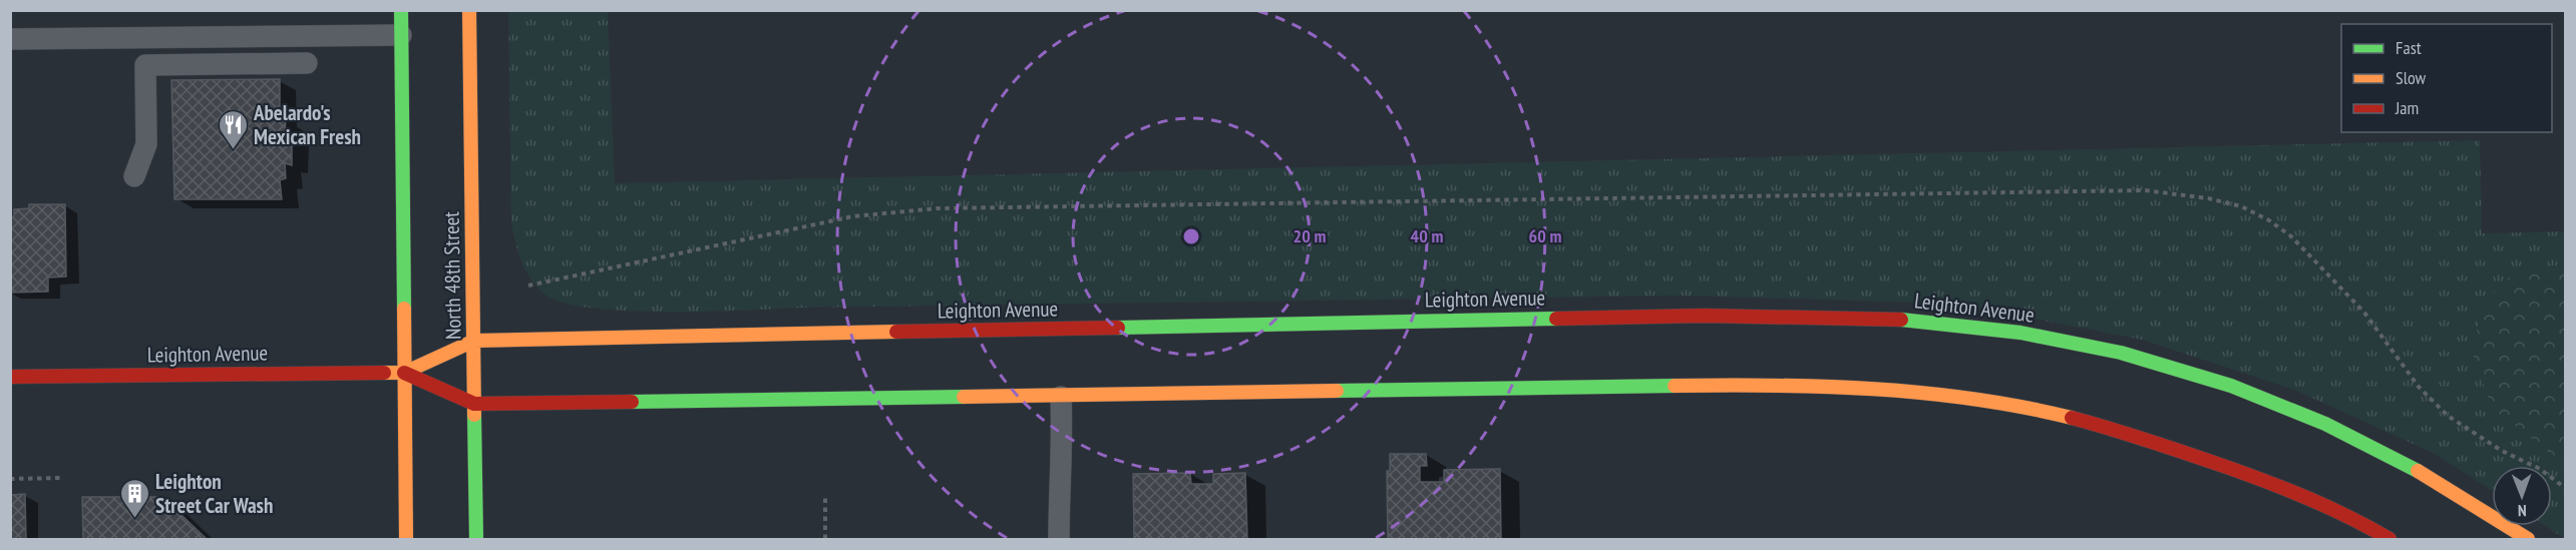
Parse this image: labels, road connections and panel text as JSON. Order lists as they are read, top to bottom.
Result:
{
  "streets": {
    "main road": ["North 48th Street", "Leighton Avenue"]
  },
  "crossings": [
    ["North 48th Street", "Leighton Avenue"]
  ],
  "places": {
    "restaurant": ["Abelardo's Mexican Fresh"],
    "building": ["Leighton Street Car Wash"]
  },
  "legend": ["Fast", "Slow", "Jam"],
  "north": "bottom",
  "rings": ["20 m", "40 m", "60 m"]
}
